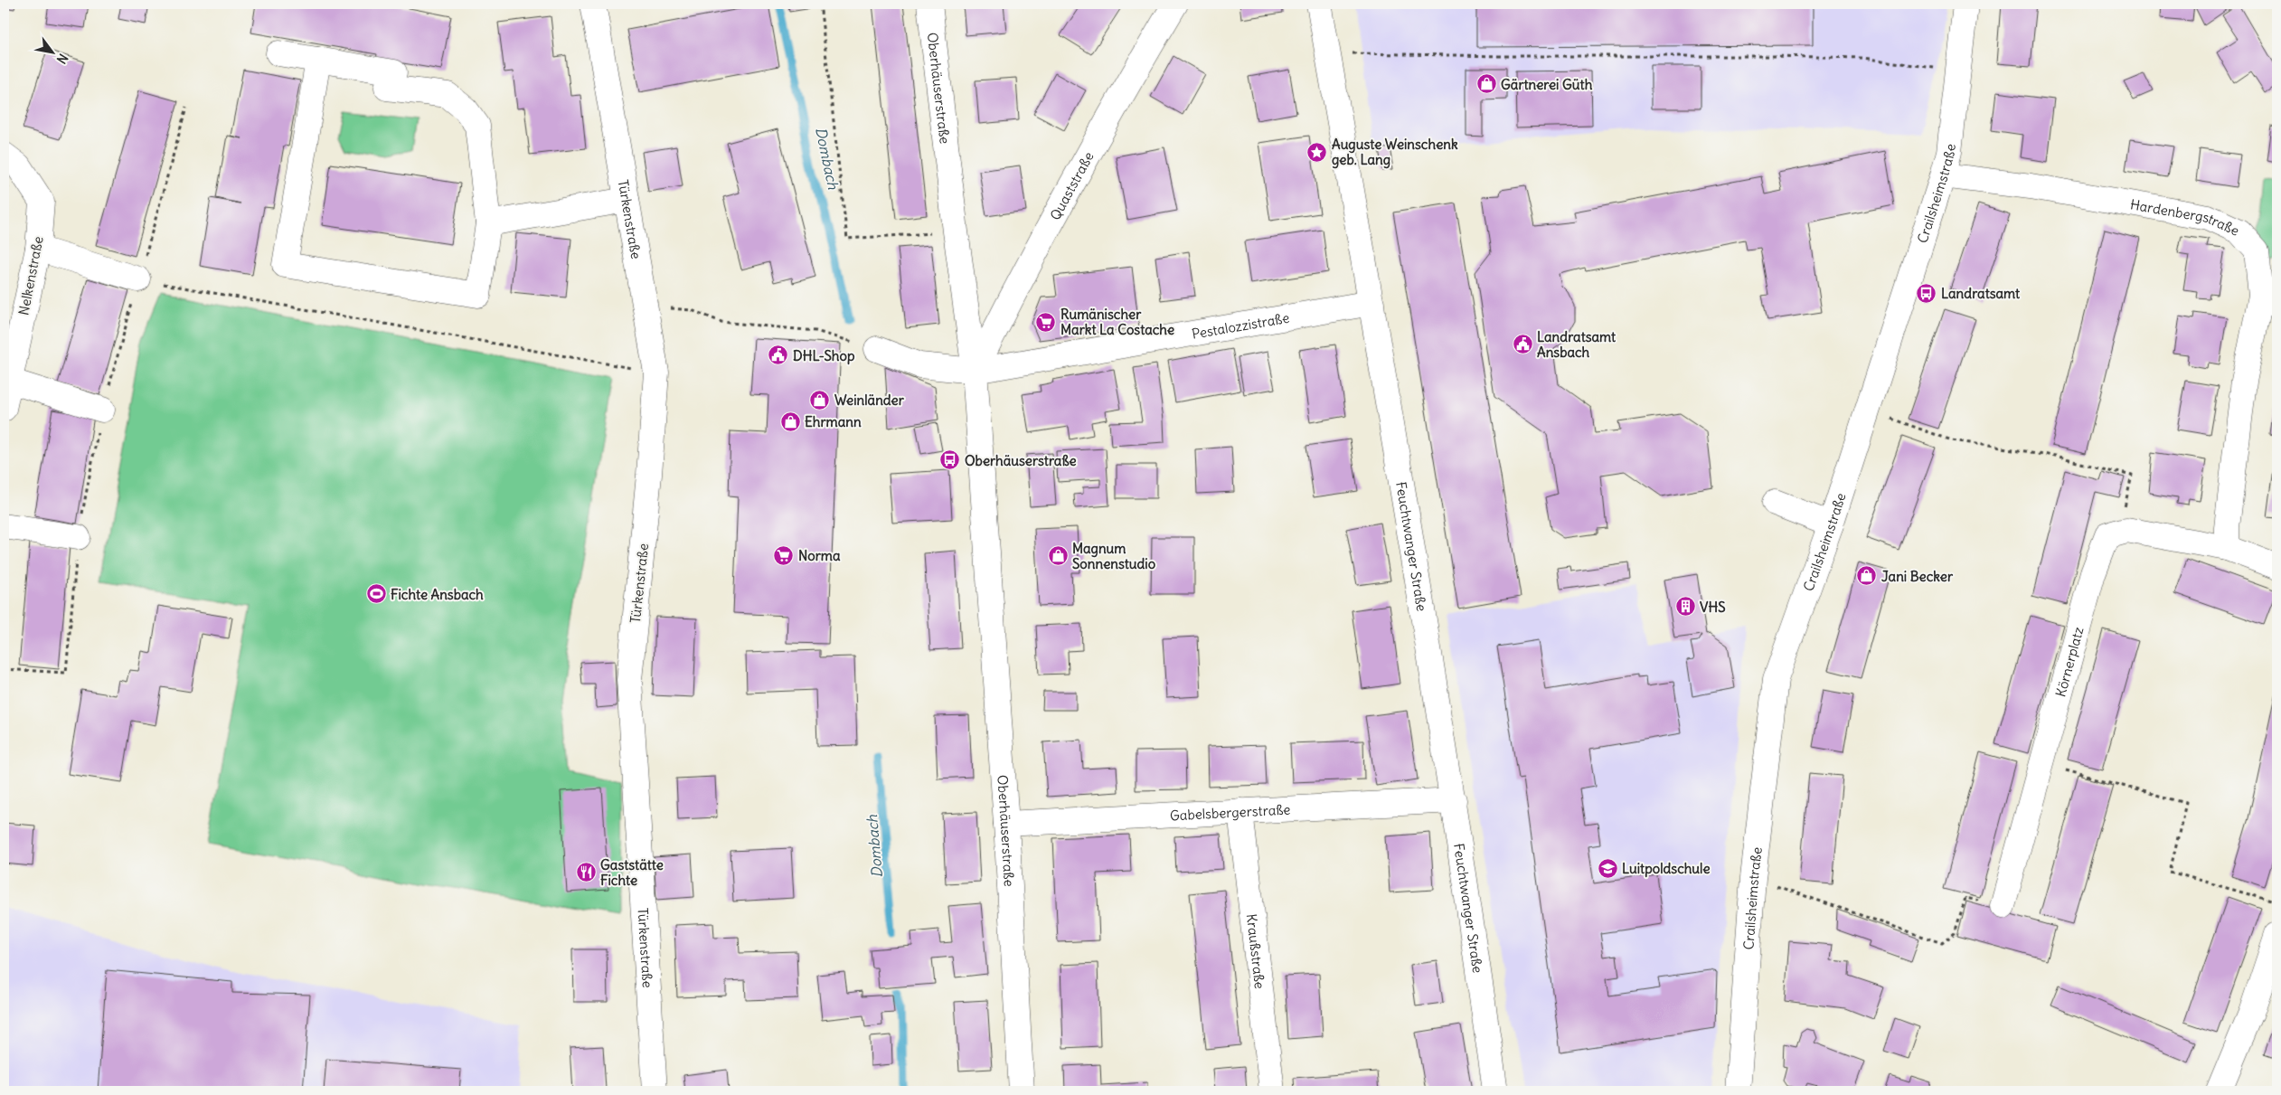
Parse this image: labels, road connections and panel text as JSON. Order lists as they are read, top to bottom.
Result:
{
  "streets": {
    "street": [
      "Oberhäuserstraße",
      "Quaststraße",
      "Crailsheimstraße",
      "Hardenbergstraße",
      "Türkenstraße",
      "Nelkenstraße",
      "Pestalozzistraße",
      "Feuchtwanger Straße",
      "Körnerplatz",
      "Gabelsbergerstraße",
      "Kraußstraße"
    ]
  },
  "crossings": [
    ["Oberhäuserstraße", "Quaststraße"],
    ["Oberhäuserstraße", "Pestalozzistraße"],
    ["Oberhäuserstraße", "Gabelsbergerstraße"],
    ["Quaststraße", "Pestalozzistraße"],
    ["Crailsheimstraße", "Hardenbergstraße"],
    ["Pestalozzistraße", "Feuchtwanger Straße"],
    ["Feuchtwanger Straße", "Gabelsbergerstraße"],
    ["Gabelsbergerstraße", "Kraußstraße"]
  ],
  "water": ["Dombach"],
  "places": {
    "shop": [
      "Gärtnerei Güth",
      "Weinländer",
      "Ehrmann",
      "Magnum Sonnenstudio",
      "Jani Becker"
    ],
    "place": ["Auguste Weinschenk geb. Lang"],
    "bus stop": ["Landratsamt", "Oberhäuserstraße"],
    "supermarket": ["Rumänischer Markt La Costache", "Norma"],
    "public building": ["Landratsamt Ansbach", "DHL-Shop"],
    "sports": ["Fichte Ansbach"],
    "building": ["VHS"],
    "school or university": ["Luitpoldschule"],
    "restaurant": ["Gaststätte Fichte"]
  },
  "north": "bottom right"
}
